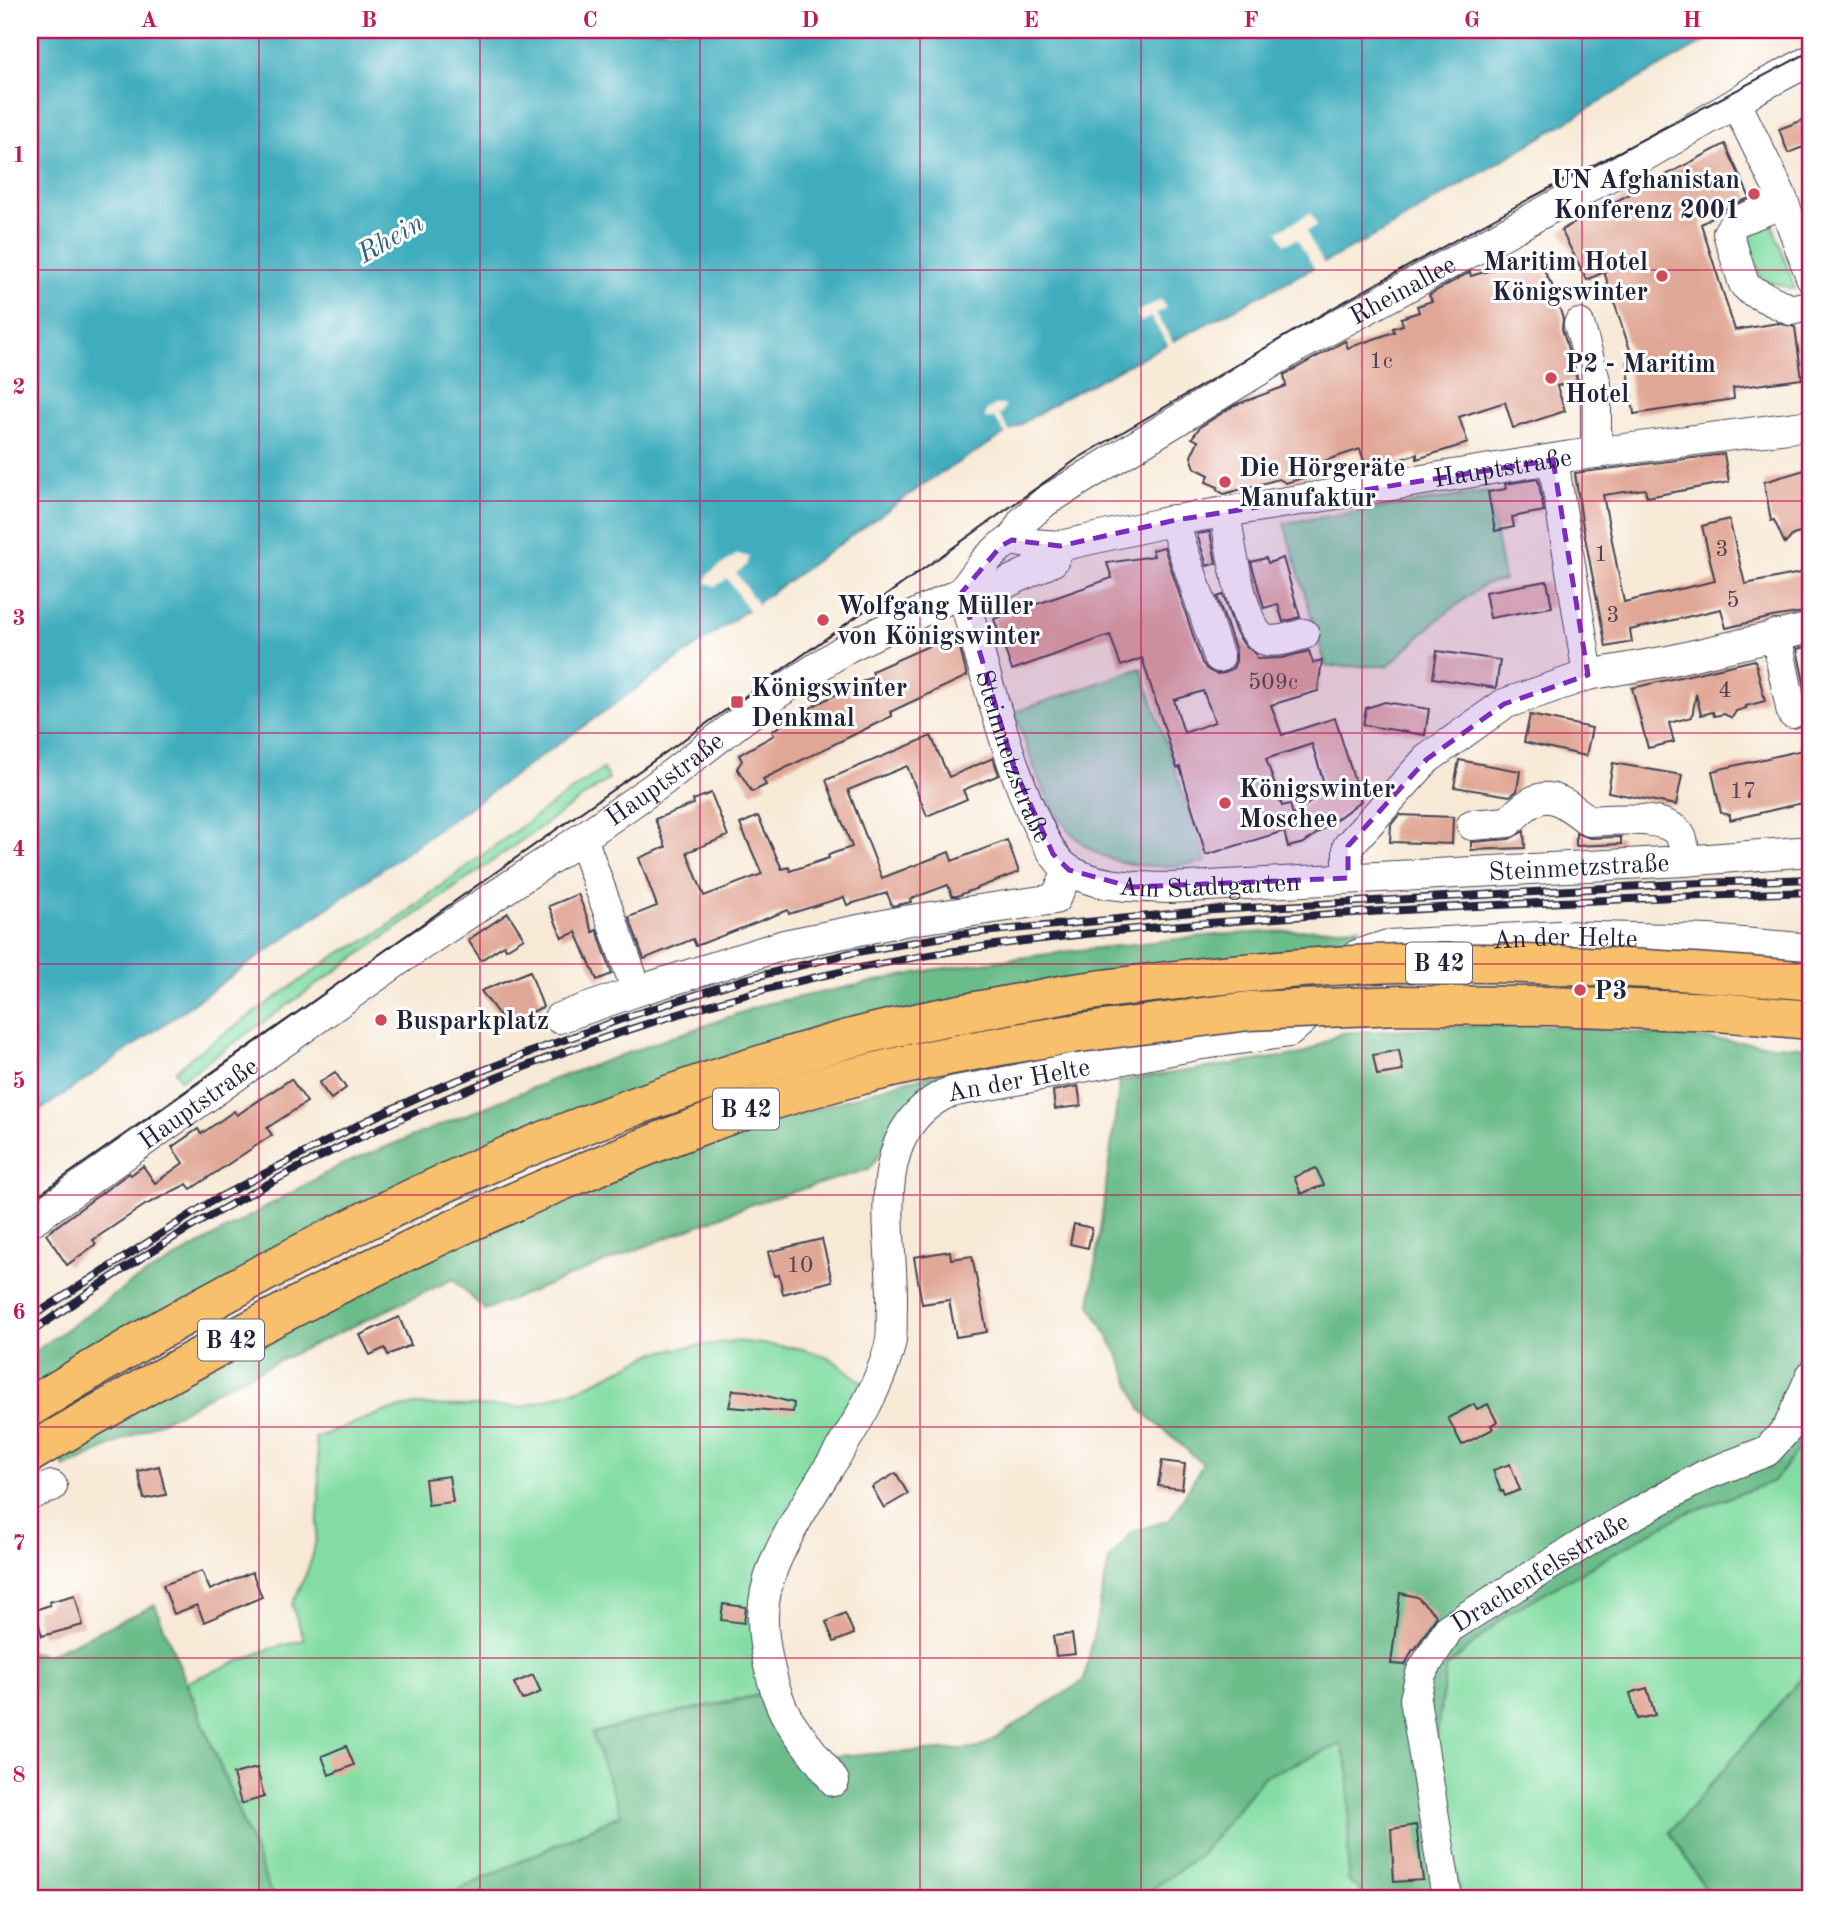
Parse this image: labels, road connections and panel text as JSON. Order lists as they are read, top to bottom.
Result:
{
  "streets": {
    "highway": ["B 42"],
    "street": [
      "Rheinallee",
      "Hauptstraße",
      "Steinmetzstraße",
      "Am Stadtgarten",
      "An der Helte",
      "Drachenfelsstraße"
    ]
  },
  "crossings": [
    ["Rheinallee", "Hauptstraße"],
    ["Hauptstraße", "Steinmetzstraße"],
    ["Steinmetzstraße", "Am Stadtgarten"]
  ],
  "water": ["Rhein"],
  "places": {
    "other": [
      "UN Afghanistan Konferenz 2001",
      "Maritim Hotel Königswinter",
      "P2 - Maritim Hotel",
      "Die Hörgeräte Manufaktur",
      "Wolfgang Müller von Königswinter",
      "Königswinter Moschee",
      "P3",
      "Busparkplatz"
    ],
    "transit": ["Königswinter Denkmal"]
  },
  "house_numbers": [
    "1c",
    "3",
    "1",
    "5",
    "3",
    "509c",
    "4",
    "17",
    "10"
  ],
  "grid": {
    "columns": [
      "A",
      "B",
      "C",
      "D",
      "E",
      "F",
      "G",
      "H"
    ],
    "rows": [
      "1",
      "2",
      "3",
      "4",
      "5",
      "6",
      "7",
      "8"
    ]
  }
}
